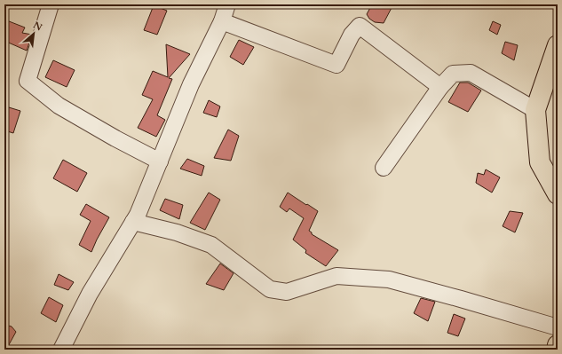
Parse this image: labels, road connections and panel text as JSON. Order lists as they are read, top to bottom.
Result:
{
  "north": "top right"
}
